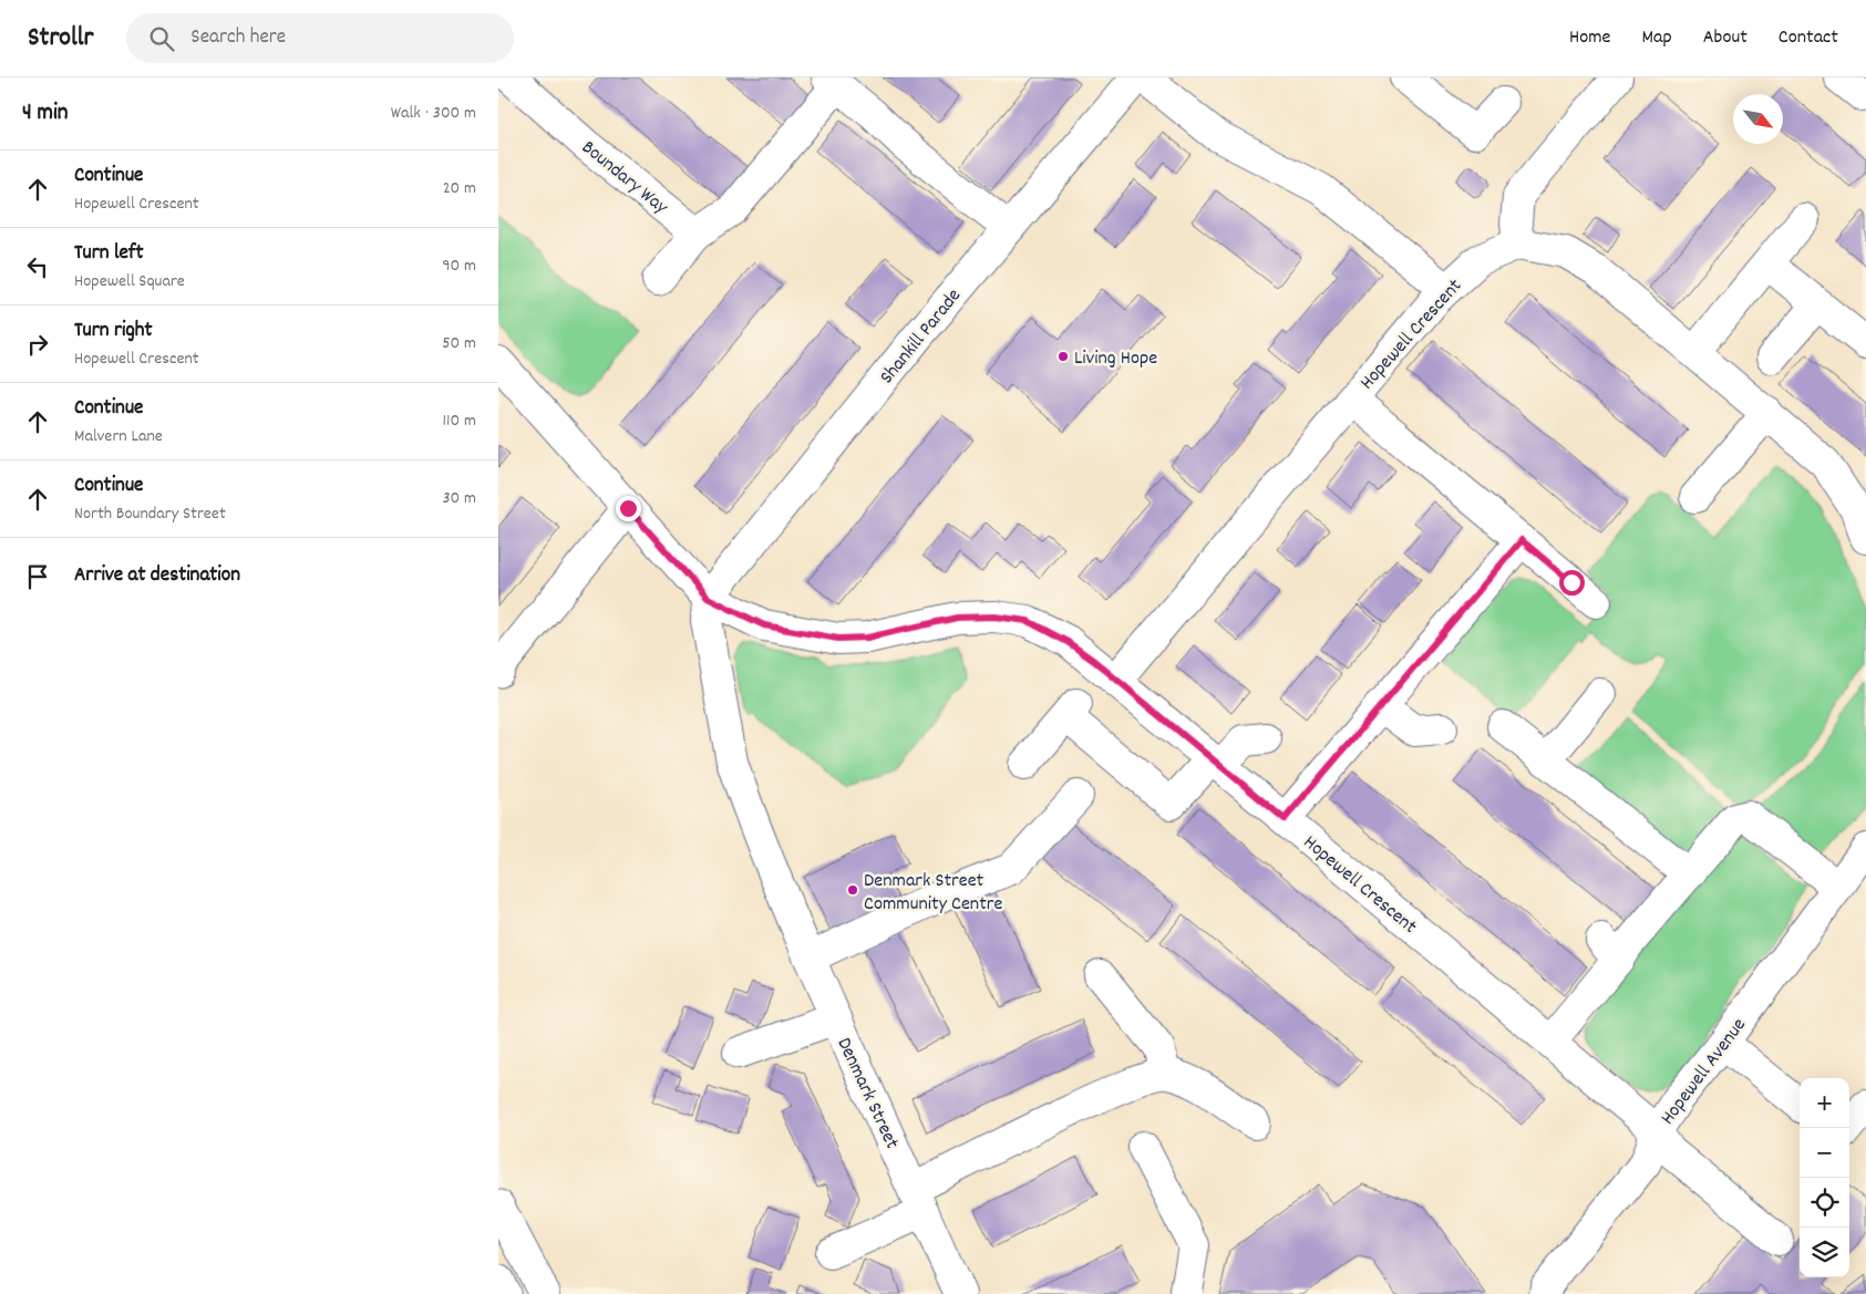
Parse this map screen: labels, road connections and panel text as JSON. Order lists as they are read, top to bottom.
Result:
{
  "streets": {
    "main road": [
      "Boundary Way",
      "Hopewell Crescent",
      "Shankill Parade",
      "Hopewell Avenue",
      "Denmark Street"
    ]
  },
  "crossings": [
    ["Hopewell Crescent", "Hopewell Avenue"],
    ["Shankill Parade", "Denmark Street"]
  ],
  "places": ["Living Hope", "Denmark Street Community Centre"],
  "north": "bottom right",
  "page": {
    "header": "Strollr",
    "search": "Search here",
    "nav": [
      "Home",
      "Map",
      "About",
      "Contact"
    ],
    "heading": ["4 min", "Walk · 300 m"],
    "list": [
      ["Continue", "Hopewell Crescent", "20 m"],
      ["Turn left", "Hopewell Square", "90 m"],
      ["Turn right", "Hopewell Crescent", "50 m"],
      ["Continue", "Malvern Lane", "110 m"],
      ["Continue", "North Boundary Street", "30 m"],
      "Arrive at destination"
    ],
    "map_buttons": ["+", "−"]
  }
}
